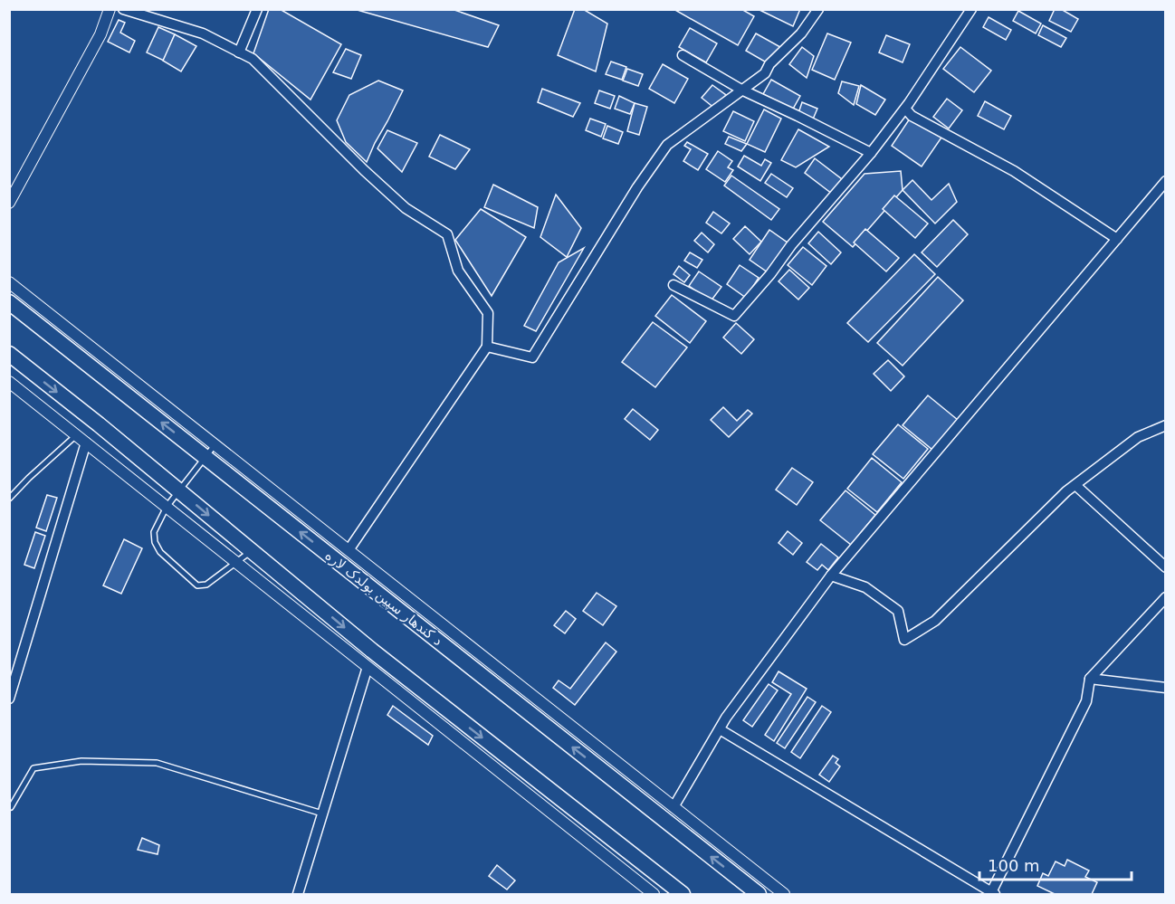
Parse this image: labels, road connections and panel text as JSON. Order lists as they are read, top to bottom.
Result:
{
  "streets": {
    "highway": ["د کندهار سپین بولدک لاره"]
  },
  "scale_bar": "100 m"
}
